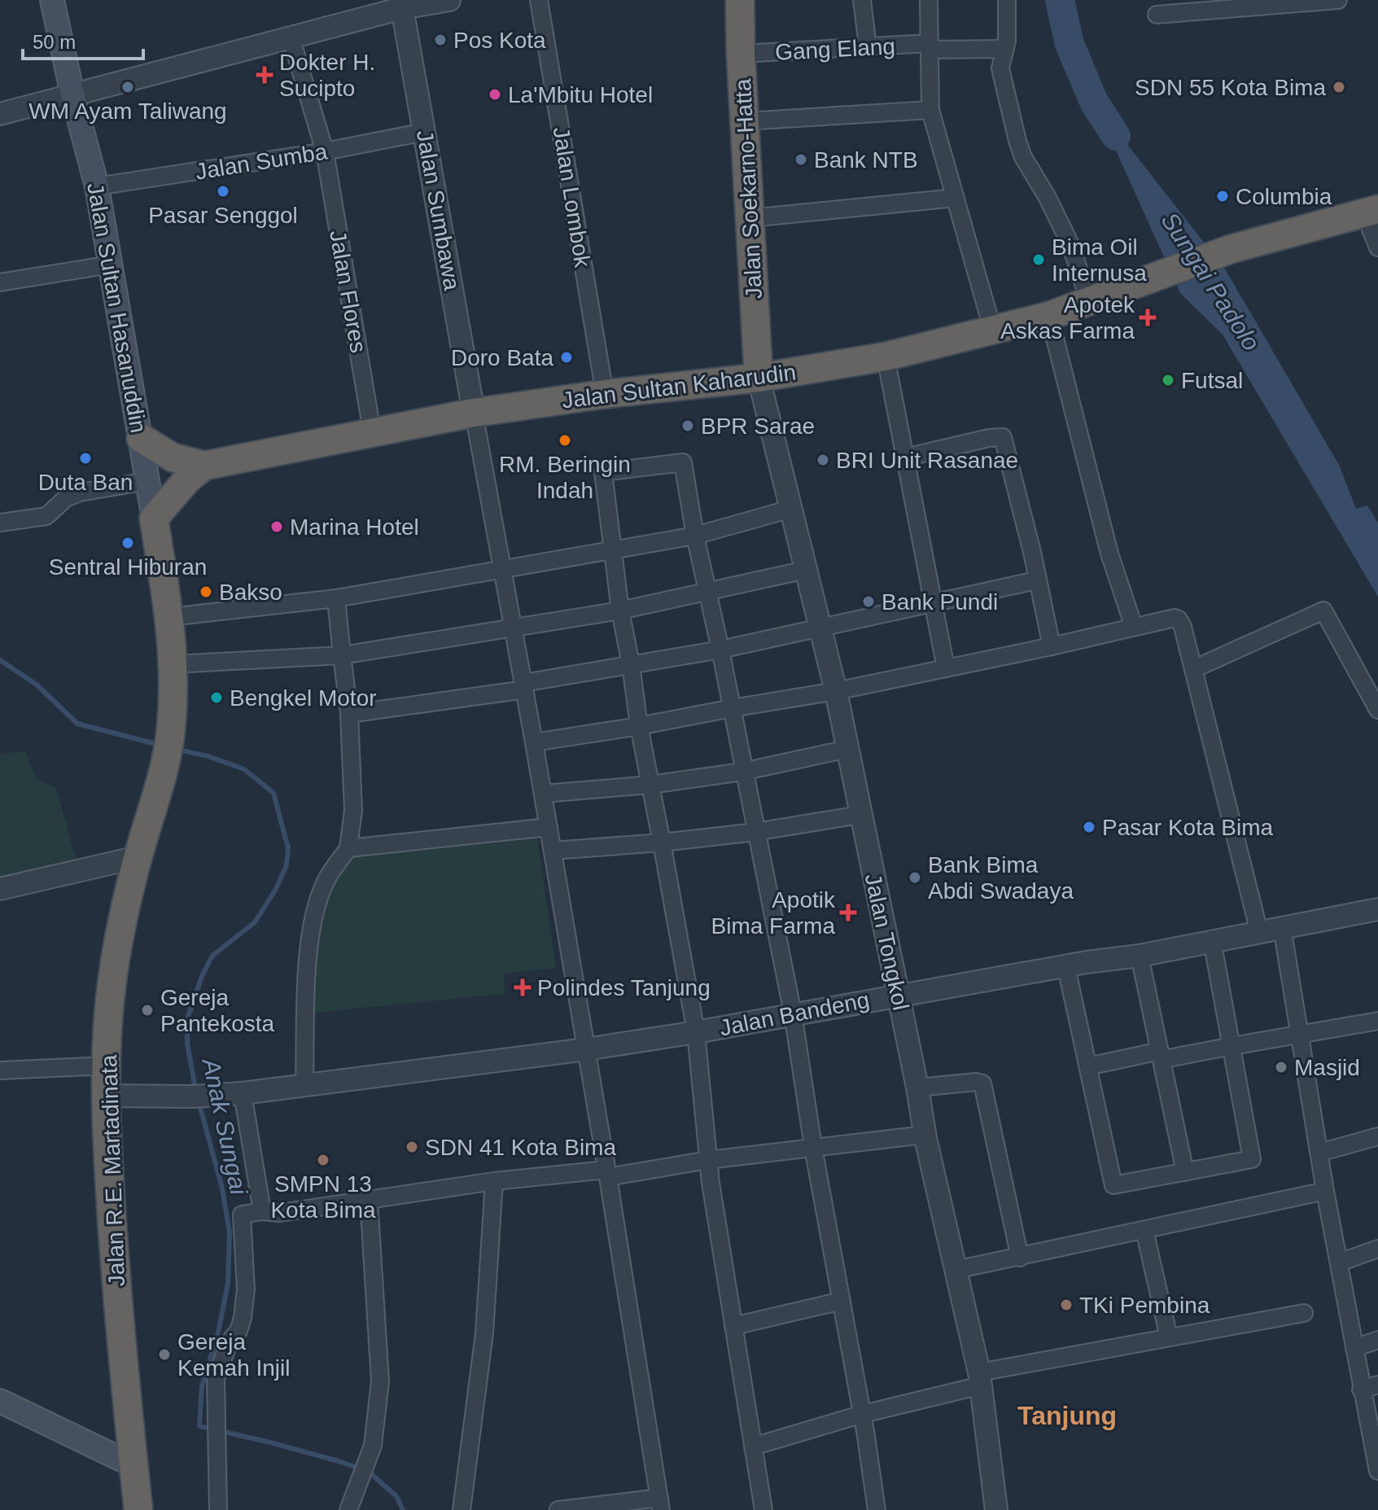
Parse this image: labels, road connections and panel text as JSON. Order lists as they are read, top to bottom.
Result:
{
  "streets": {
    "highway": [
      "Jalan Soekarno-Hatta",
      "Jalan Sultan Hasanuddin",
      "Jalan Sultan Kaharudin",
      "Jalan R.E. Martadinata"
    ],
    "street": [
      "Gang Elang",
      "Jalan Sumba",
      "Jalan Lombok",
      "Jalan Sumbawa",
      "Jalan Flores",
      "Jalan Tongkol",
      "Jalan Bandeng"
    ]
  },
  "crossings": [
    ["Gang Elang", "Jalan Soekarno-Hatta"],
    ["Jalan Sumba", "Jalan Sumbawa"],
    ["Jalan Sumba", "Jalan Flores"],
    ["Jalan Sumba", "Jalan Sultan Hasanuddin"],
    ["Jalan Soekarno-Hatta", "Jalan Sultan Kaharudin"],
    ["Jalan Soekarno-Hatta", "Jalan Tongkol"],
    ["Jalan Lombok", "Jalan Sultan Kaharudin"],
    ["Jalan Sumbawa", "Jalan Sultan Kaharudin"],
    ["Jalan Flores", "Jalan Sultan Kaharudin"],
    ["Jalan Sultan Hasanuddin", "Jalan Sultan Kaharudin"],
    ["Jalan Sultan Hasanuddin", "Jalan R.E. Martadinata"],
    ["Jalan Sultan Kaharudin", "Jalan Tongkol"],
    ["Jalan Tongkol", "Jalan Bandeng"],
    ["Jalan Bandeng", "Jalan R.E. Martadinata"]
  ],
  "districts": ["Tanjung"],
  "water": ["Sungai Padolo", "Anak Sungai"],
  "places": {
    "other": [
      "Pos Kota",
      "WM Ayam Taliwang",
      "SDN 55 Kota Bima",
      "La'Mbitu Hotel",
      "Bank NTB",
      "Pasar Senggol",
      "Columbia",
      "Bima Oil Internusa",
      "Doro Bata",
      "Futsal",
      "BPR Sarae",
      "RM. Beringin Indah",
      "Duta Ban",
      "BRI Unit Rasanae",
      "Marina Hotel",
      "Sentral Hiburan",
      "Bakso",
      "Bank Pundi",
      "Bengkel Motor",
      "Pasar Kota Bima",
      "Bank Bima Abdi Swadaya",
      "Gereja Pantekosta",
      "Masjid",
      "SDN 41 Kota Bima",
      "SMPN 13 Kota Bima",
      "TKi Pembina",
      "Gereja Kemah Injil"
    ],
    "health": [
      "Dokter H. Sucipto",
      "Apotek Askas Farma",
      "Apotik Bima Farma",
      "Polindes Tanjung"
    ]
  },
  "scale_bar": "50 m"
}
